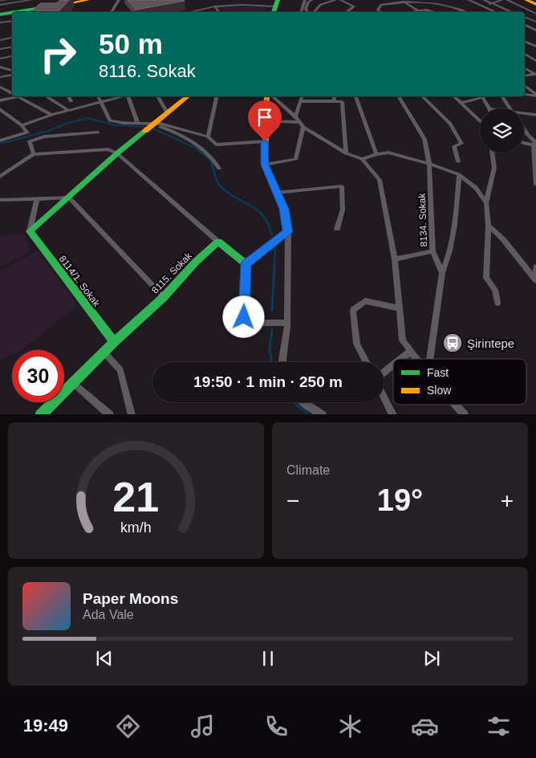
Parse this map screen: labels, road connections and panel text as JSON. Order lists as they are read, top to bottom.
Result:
{
  "streets": {
    "main road": ["8115. Sokak", "8114/1. Sokak"],
    "street": ["8134. Sokak"]
  },
  "crossings": [
    ["8115. Sokak", "8114/1. Sokak"]
  ],
  "places": {
    "bus stop": ["Şirintepe"]
  },
  "legend": ["Fast", "Slow"],
  "page": {
    "turn": ["50 m", "8116. Sokak"],
    "limit": "30",
    "trip": "19:50 · 1 min · 250 m",
    "tile": "Climate",
    "heat": ["−", "19°", "+"],
    "song": ["Paper Moons", "Ada Vale"],
    "tabs": "19:49",
    "gauge": ["21", "km/h"]
  }
}
